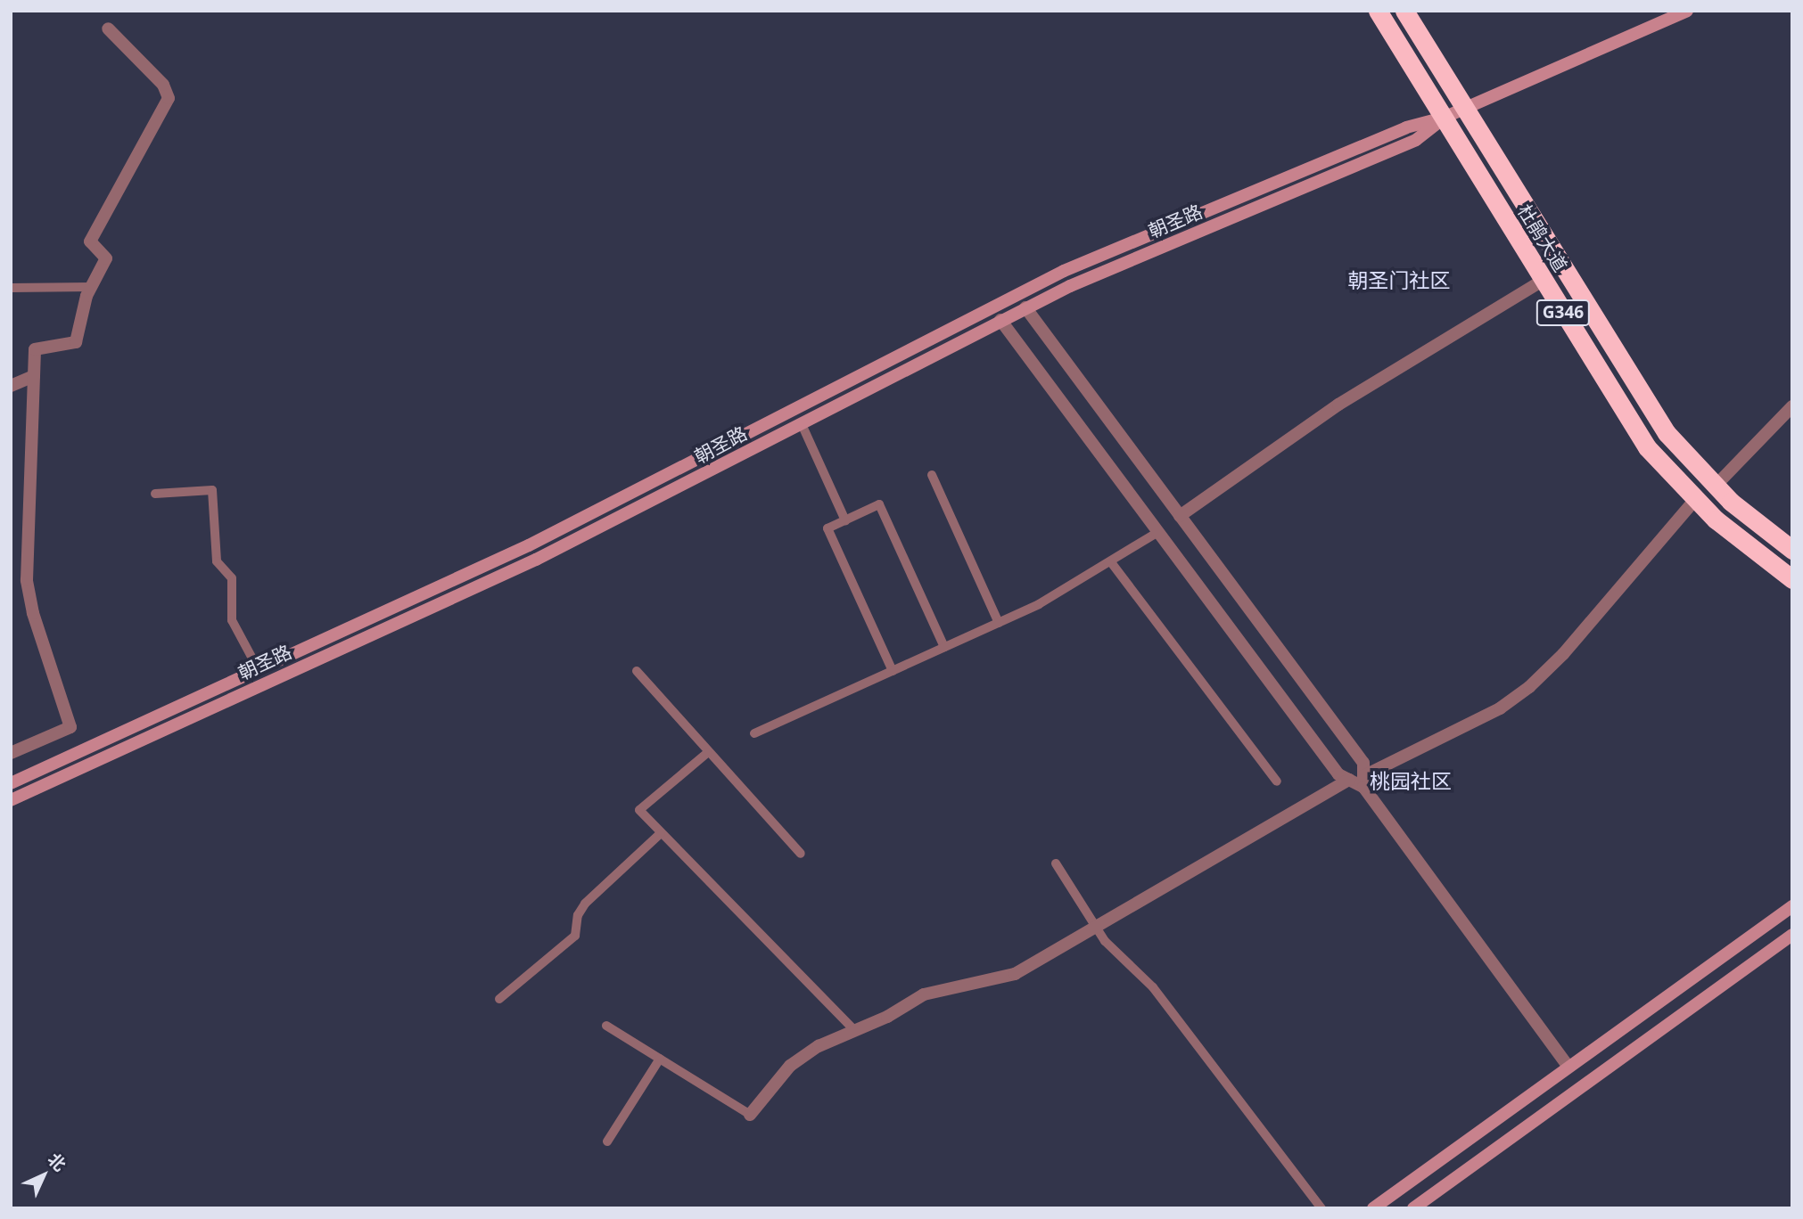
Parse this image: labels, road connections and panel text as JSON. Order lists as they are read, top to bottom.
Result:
{
  "streets": {
    "highway": ["杜鹃大道", "G346"],
    "main road": ["朝圣路"]
  },
  "crossings": [
    ["朝圣路", "杜鹃大道"]
  ],
  "districts": ["朝圣门社区", "桃园社区"],
  "north": "top right"
}
